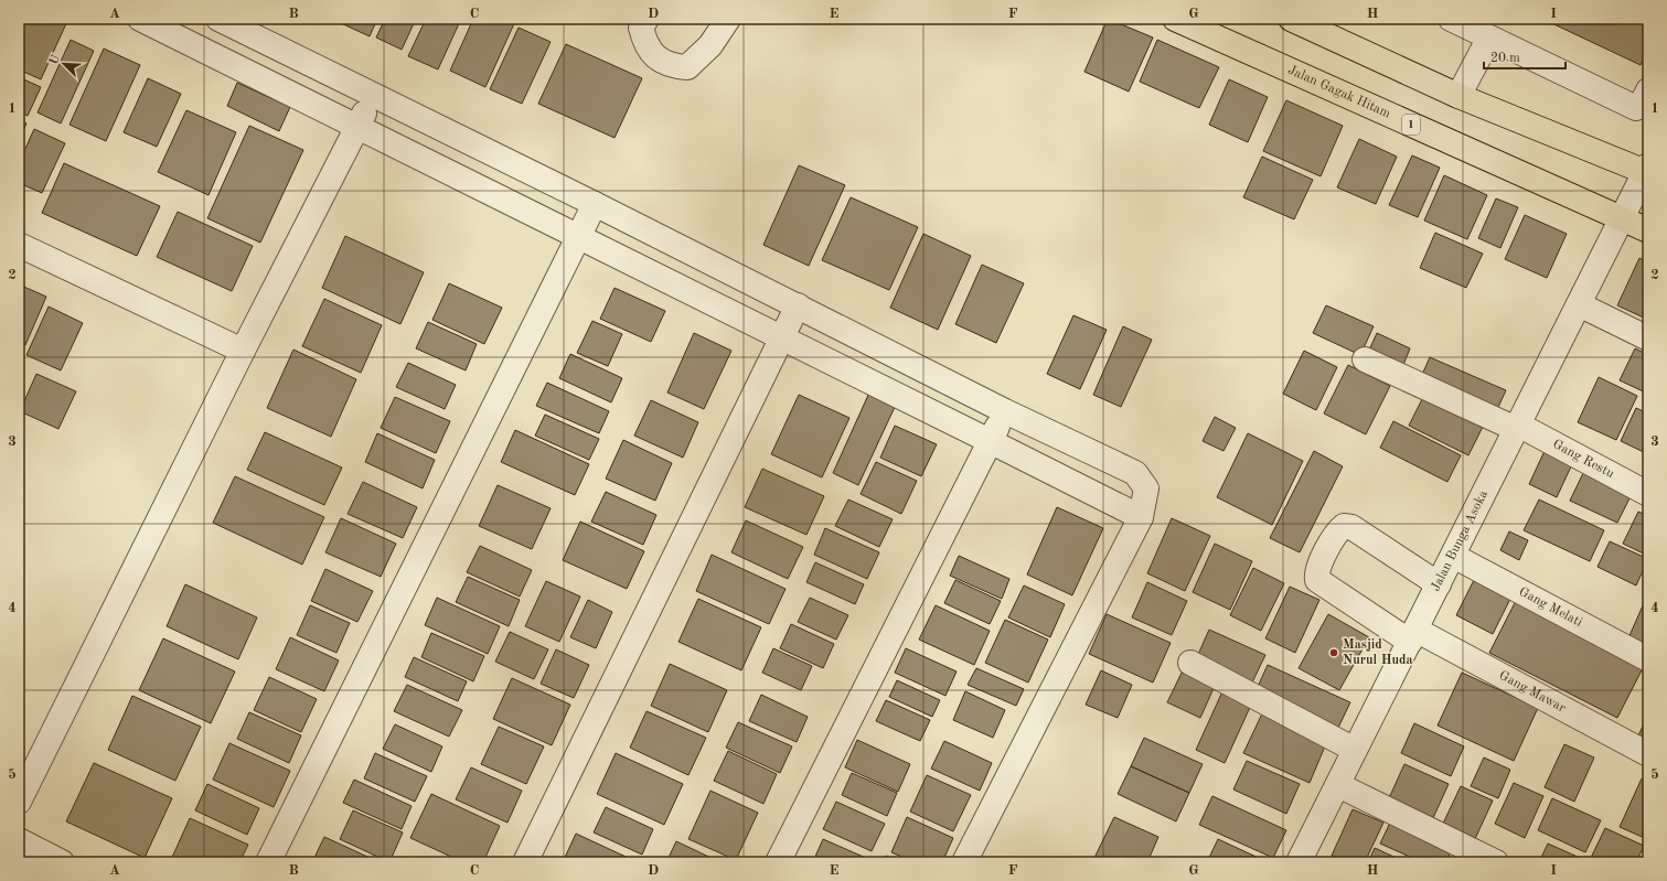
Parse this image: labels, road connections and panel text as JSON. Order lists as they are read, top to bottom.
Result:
{
  "streets": {
    "highway": ["Jalan Gagak Hitam", "1"],
    "street": [
      "Gang Restu",
      "Jalan Bunga Asoka",
      "Gang Melati",
      "Gang Mawar"
    ]
  },
  "crossings": [
    ["Jalan Gagak Hitam", "Jalan Bunga Asoka"],
    ["Gang Restu", "Jalan Bunga Asoka"],
    ["Jalan Bunga Asoka", "Gang Melati"],
    ["Jalan Bunga Asoka", "Gang Mawar"]
  ],
  "places": ["Masjid Nurul Huda"],
  "scale_bar": "20 m",
  "north": "top left",
  "grid": {
    "columns": [
      "A",
      "B",
      "C",
      "D",
      "E",
      "F",
      "G",
      "H",
      "I"
    ],
    "rows": [
      "1",
      "2",
      "3",
      "4",
      "5"
    ]
  }
}
